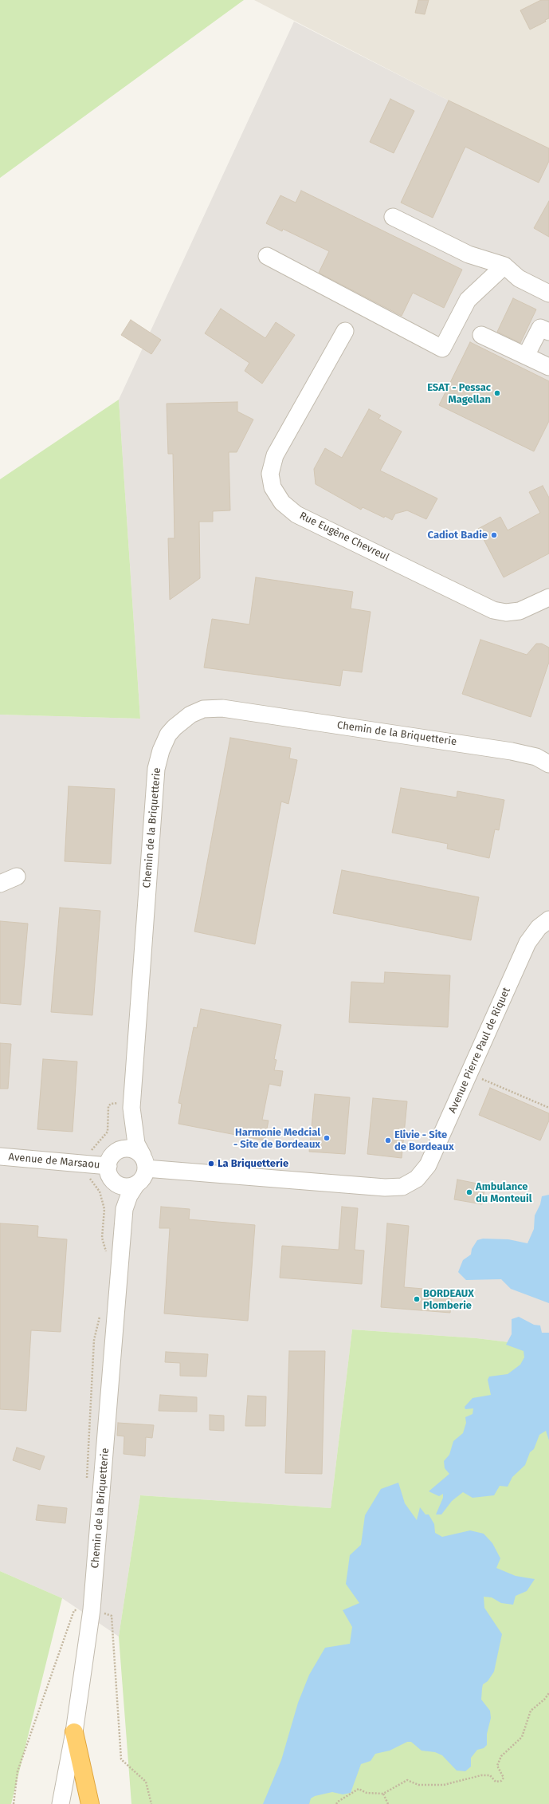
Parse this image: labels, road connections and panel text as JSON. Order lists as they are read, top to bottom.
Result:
{
  "streets": {
    "street": [
      "Rue Eugène Chevreul",
      "Chemin de la Briquetterie",
      "Avenue Pierre Paul de Riquet",
      "Avenue de Marsaou"
    ]
  },
  "crossings": [
    ["Chemin de la Briquetterie", "Avenue Pierre Paul de Riquet"],
    ["Chemin de la Briquetterie", "Avenue de Marsaou"],
    ["Avenue Pierre Paul de Riquet", "Avenue de Marsaou"]
  ],
  "places": [
    "ESAT - Pessac Magellan",
    "Cadiot Badie",
    "Harmonie Medcial - Site de Bordeaux",
    "Elivie - Site de Bordeaux",
    "La Briquetterie",
    "Ambulance du Monteuil",
    "BORDEAUX Plomberie"
  ]
}
